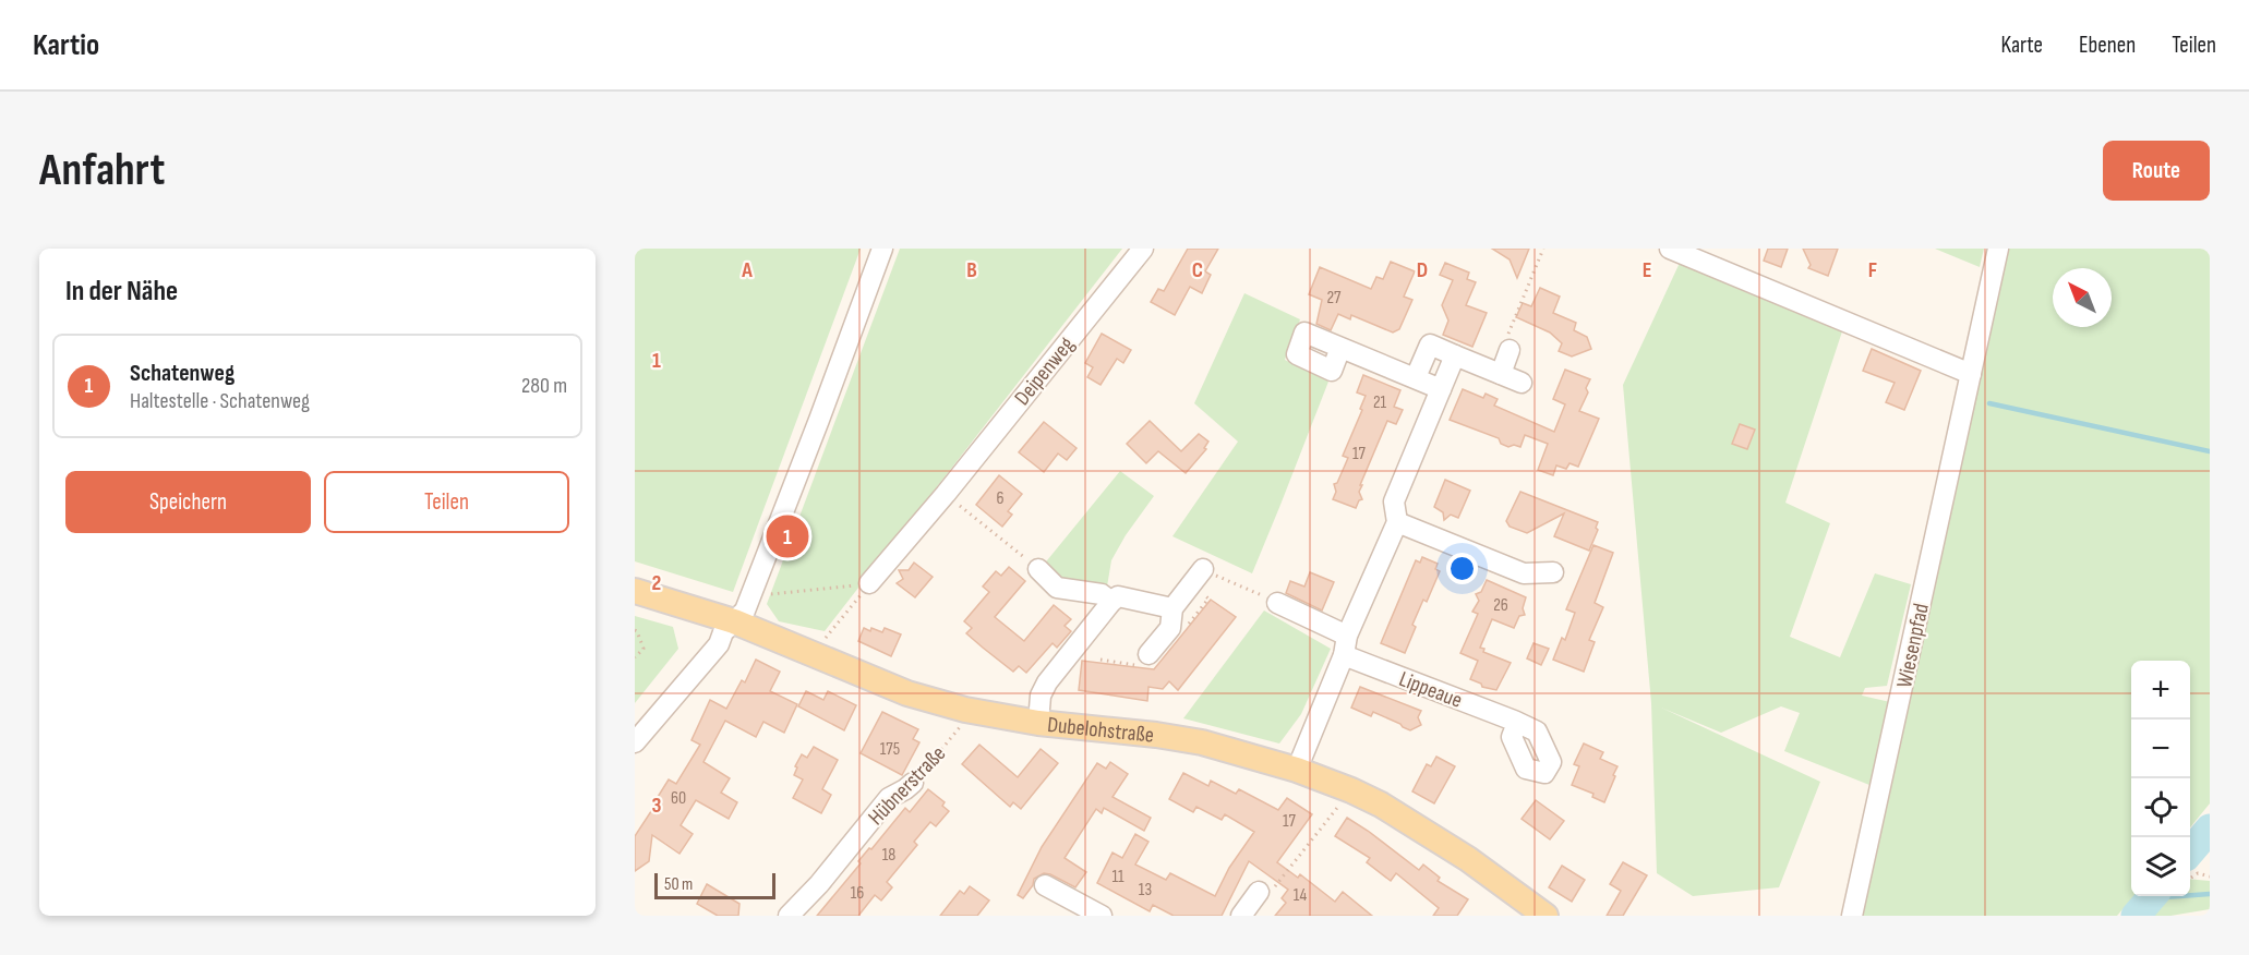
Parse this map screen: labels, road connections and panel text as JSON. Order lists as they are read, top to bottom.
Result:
{
  "streets": {
    "main road": ["Dubelohstraße"],
    "street": [
      "Deipenweg",
      "Wiesenpfad",
      "Lippeaue",
      "Hübnerstraße"
    ]
  },
  "crossings": [
    ["Dubelohstraße", "Hübnerstraße"]
  ],
  "house_numbers": [
    "27",
    "21",
    "17",
    "6",
    "26",
    "175",
    "60",
    "17",
    "18",
    "11",
    "13",
    "16",
    "14"
  ],
  "scale_bar": "50 m",
  "north": "top left",
  "page": {
    "header": "Kartio",
    "nav": ["Karte", "Ebenen", "Teilen"],
    "buttons": [
      "Route",
      ["Speichern", "Teilen"]
    ],
    "title": "Anfahrt",
    "heading": "In der Nähe",
    "list": [
      {
        "mark": "1",
        "name": "Schatenweg",
        "note": "Haltestelle · Schatenweg",
        "value": "280 m"
      }
    ],
    "pins": "1",
    "map_buttons": ["+", "−"],
    "scale": "50 m"
  },
  "grid": {
    "columns": [
      "A",
      "B",
      "C",
      "D",
      "E",
      "F"
    ],
    "rows": ["1", "2", "3"]
  }
}
